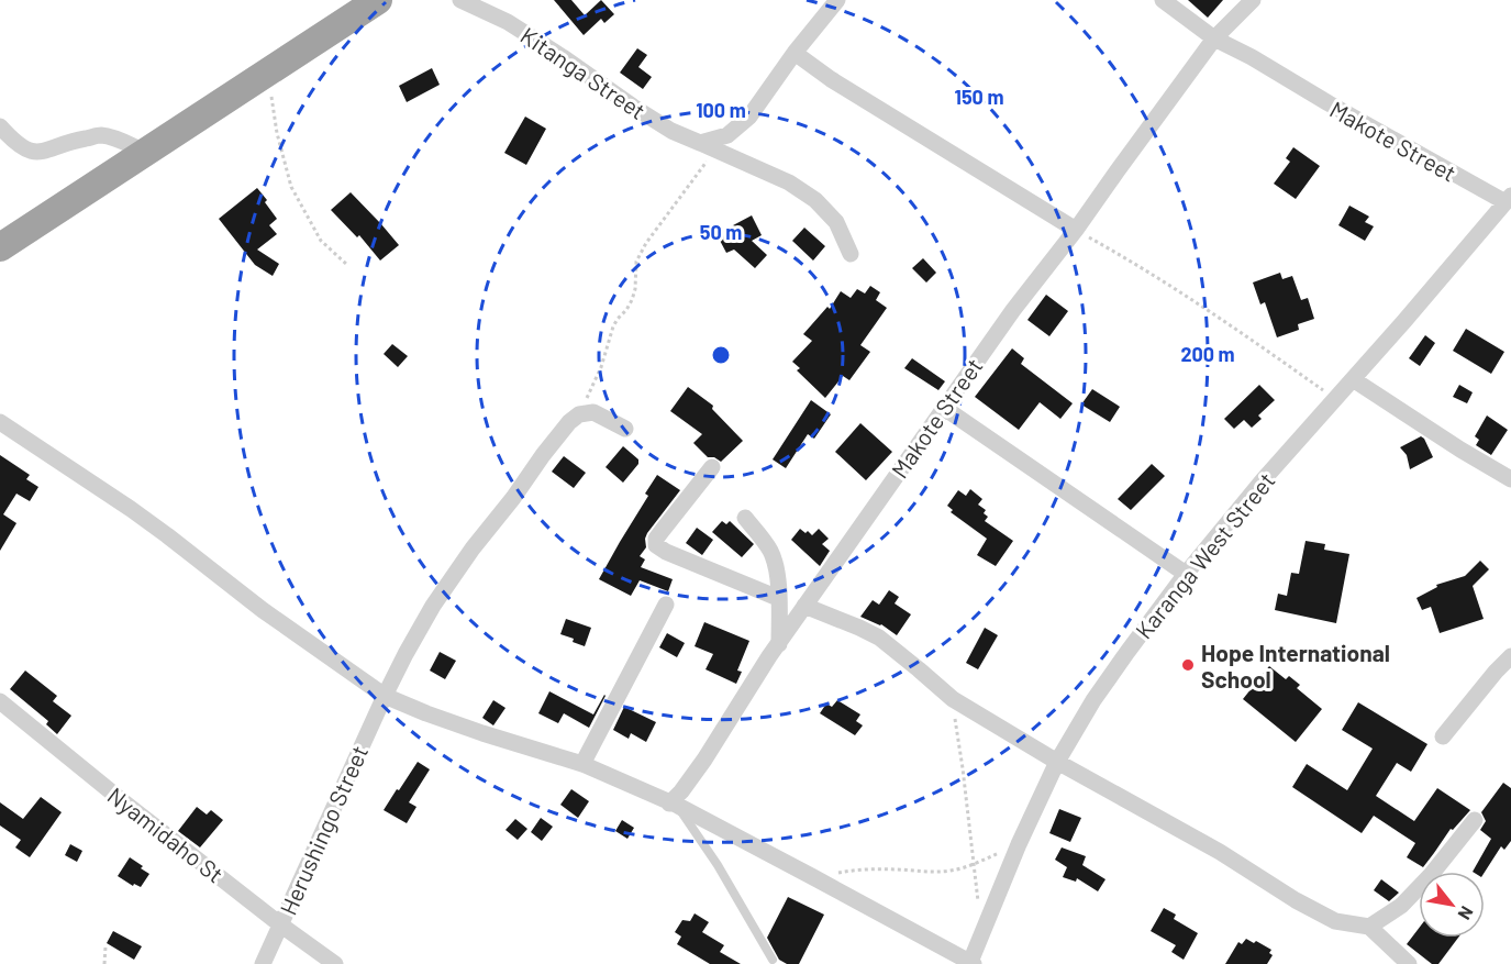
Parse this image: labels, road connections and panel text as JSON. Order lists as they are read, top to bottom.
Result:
{
  "streets": {
    "street": [
      "Kitanga Street",
      "Makote Street",
      "Karanga West Street",
      "Herushingo Street",
      "Nyamidaho St"
    ]
  },
  "crossings": [
    ["Makote Street", "Karanga West Street"],
    ["Herushingo Street", "Nyamidaho St"]
  ],
  "places": ["Hope International School"],
  "north": "bottom right",
  "rings": [
    "150 m",
    "100 m",
    "50 m",
    "200 m"
  ]
}
